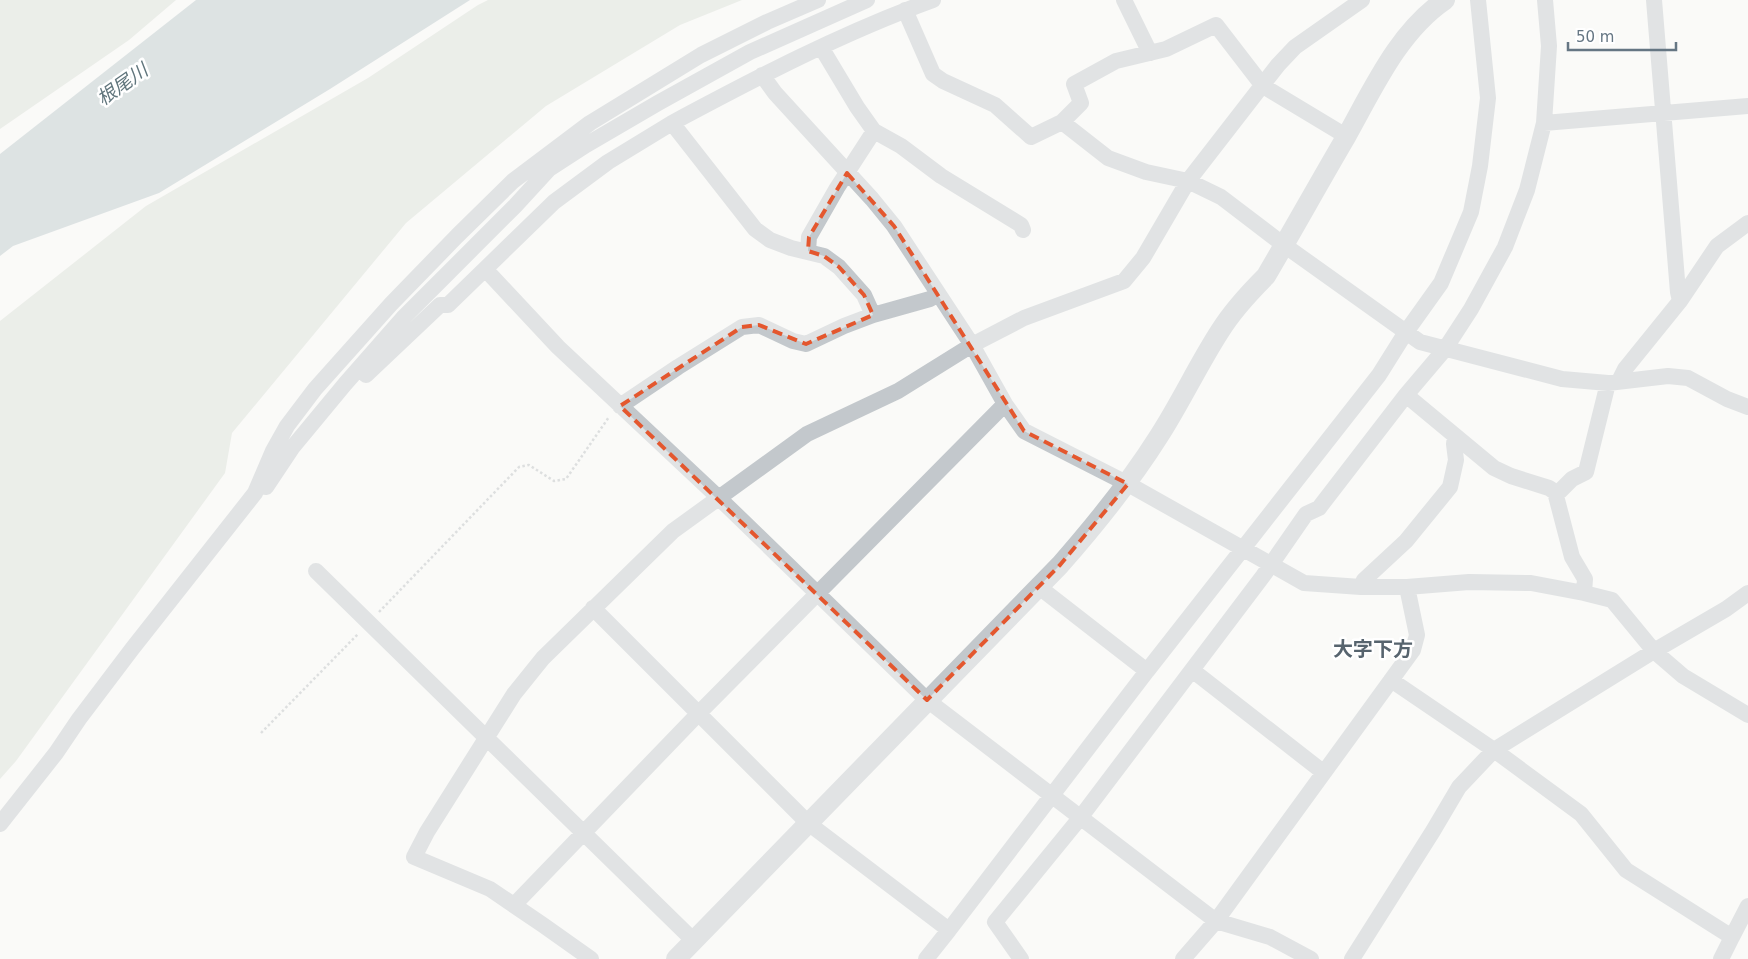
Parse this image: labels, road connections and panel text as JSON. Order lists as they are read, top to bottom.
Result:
{
  "districts": ["大字下方"],
  "water": ["根尾川"],
  "scale_bar": "50 m"
}
